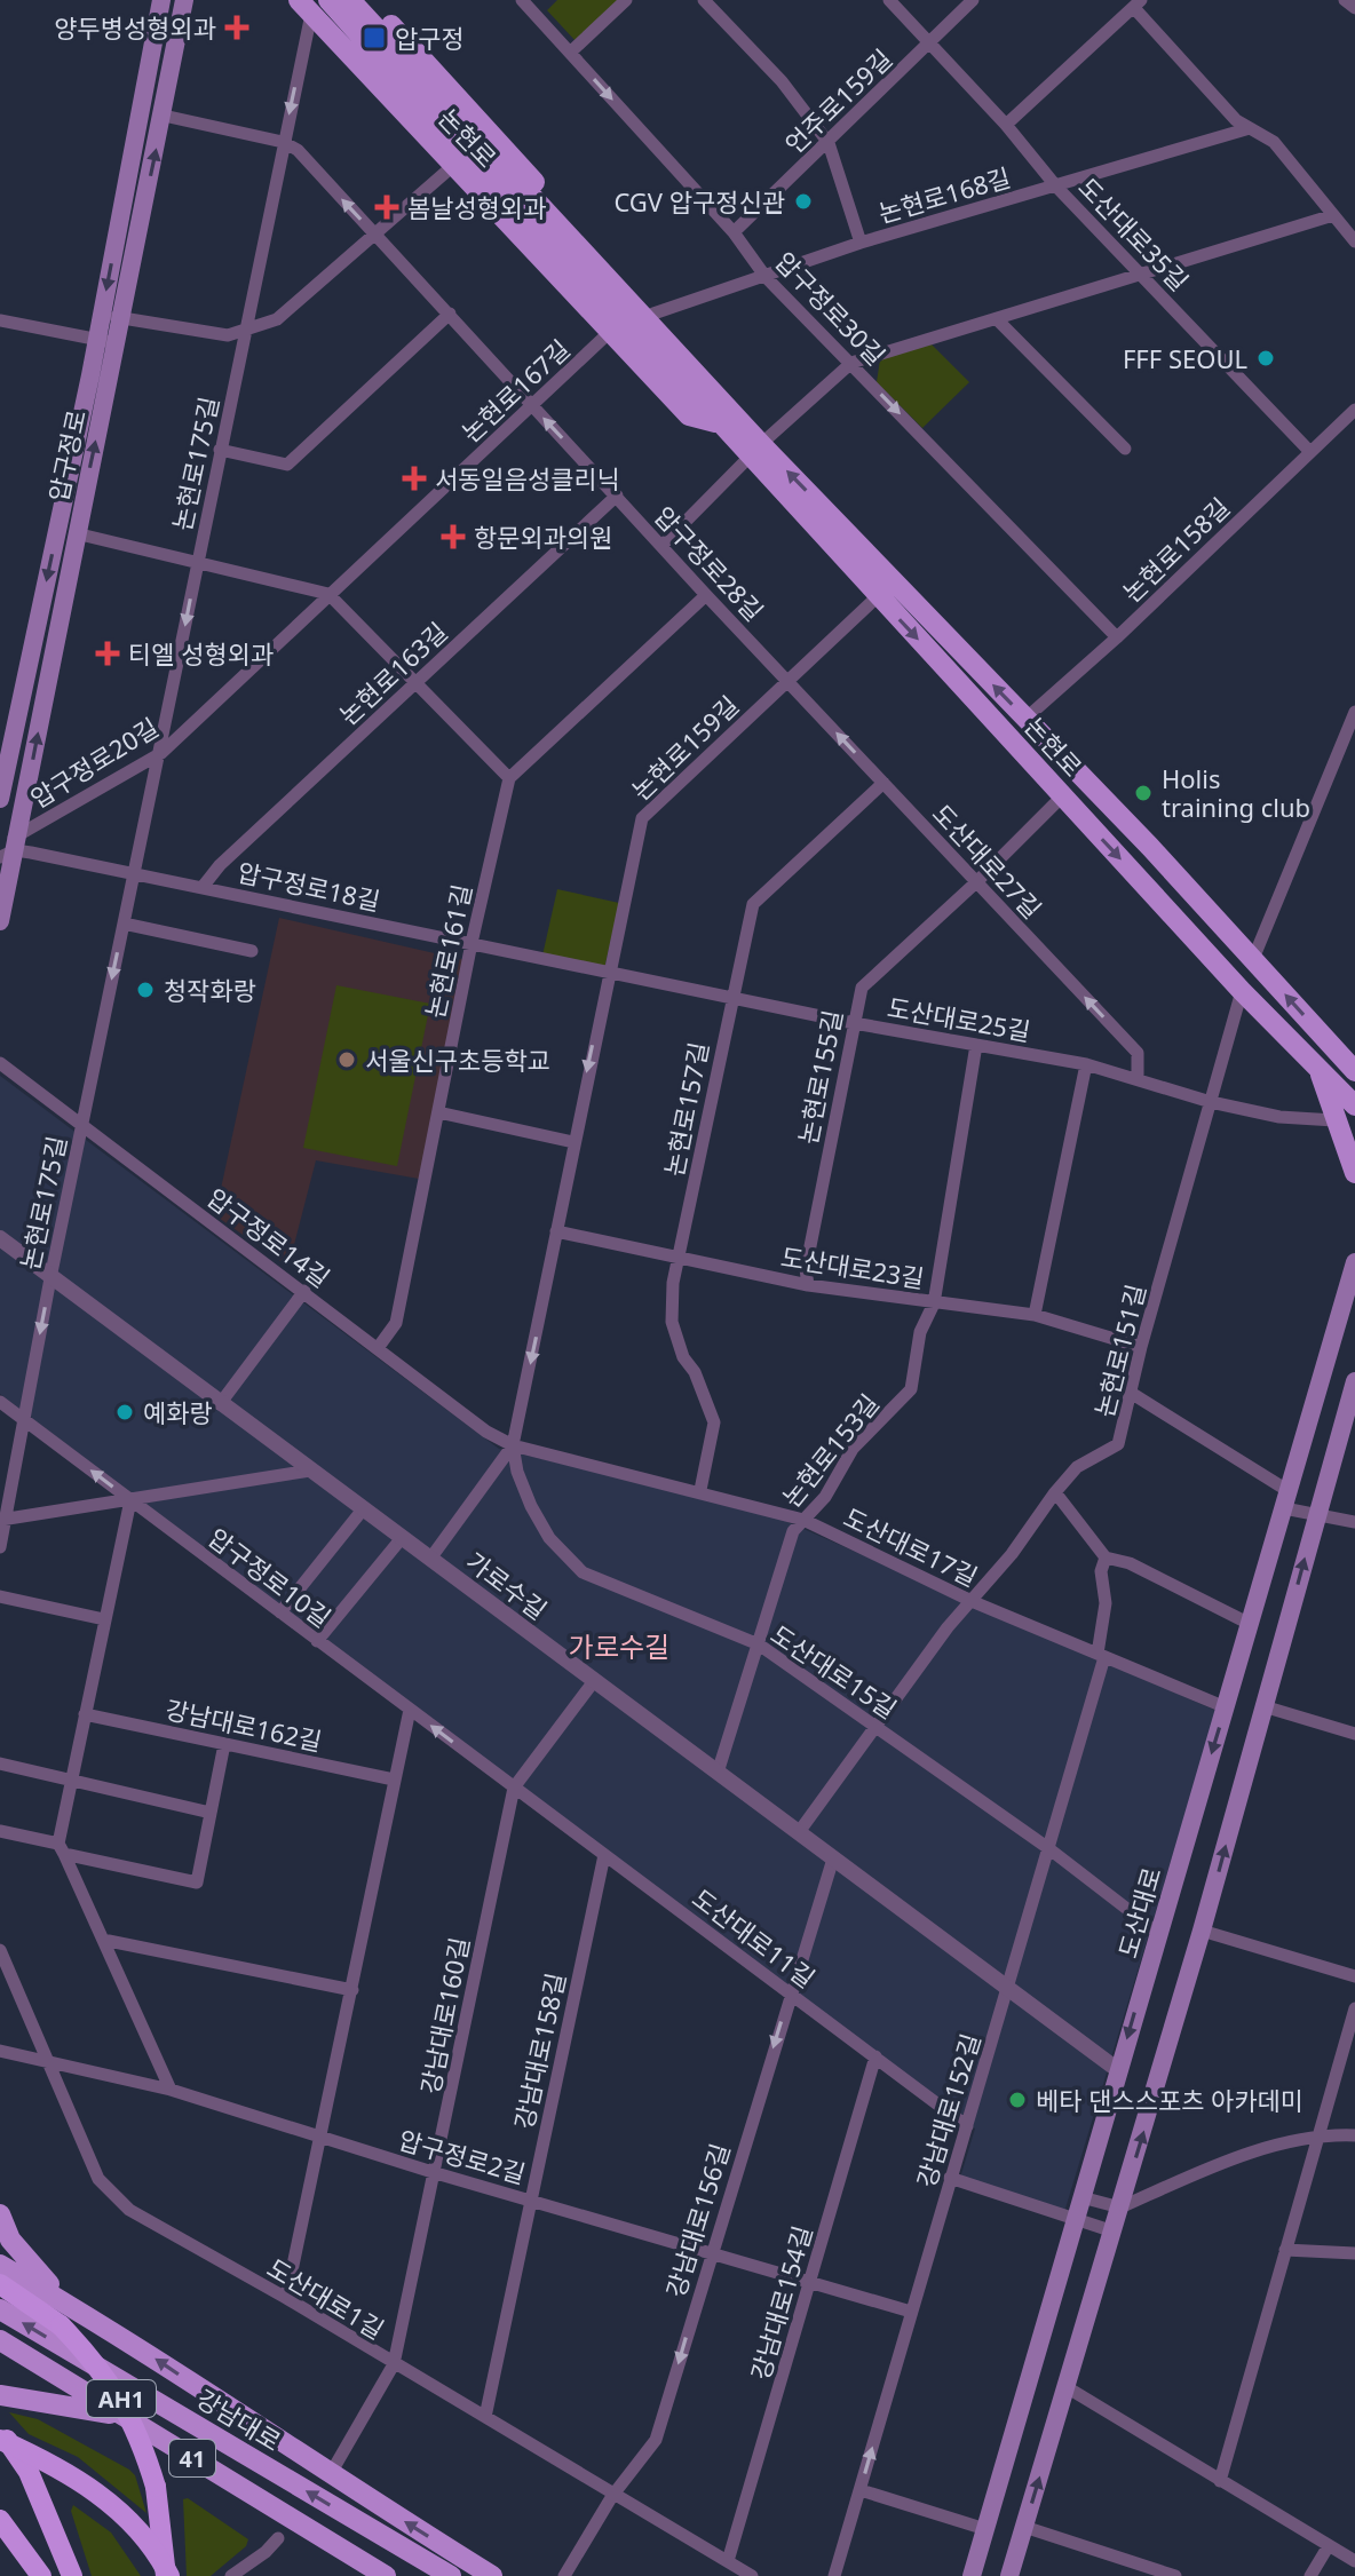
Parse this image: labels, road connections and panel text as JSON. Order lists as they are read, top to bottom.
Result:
{
  "streets": {
    "highway": ["AH1"],
    "main road": [
      "논현로",
      "압구정로",
      "도산대로",
      "강남대로",
      "41"
    ],
    "street": [
      "언주로159길",
      "논현로168길",
      "도산대로35길",
      "압구정로30길",
      "논현로167길",
      "논현로175길",
      "논현로158길",
      "압구정로28길",
      "논현로163길",
      "논현로159길",
      "압구정로20길",
      "도산대로27길",
      "압구정로18길",
      "논현로161길",
      "도산대로25길",
      "논현로155길",
      "논현로157길",
      "압구정로14길",
      "도산대로23길",
      "논현로151길",
      "논현로153길",
      "도산대로17길",
      "압구정로10길",
      "가로수길",
      "도산대로15길",
      "강남대로162길",
      "도산대로11길",
      "강남대로160길",
      "강남대로158길",
      "강남대로152길",
      "압구정로2길",
      "강남대로156길",
      "도산대로1길",
      "강남대로154길"
    ]
  },
  "crossings": [
    ["언주로159길", "도산대로35길"],
    ["언주로159길", "압구정로30길"],
    ["논현로", "논현로168길"],
    ["논현로", "논현로167길"],
    ["논현로", "논현로175길"],
    ["논현로", "논현로158길"],
    ["논현로", "논현로159길"],
    ["논현로", "논현로155길"],
    ["논현로", "논현로151길"],
    ["논현로168길", "도산대로35길"],
    ["논현로168길", "압구정로30길"],
    ["도산대로35길", "논현로158길"],
    ["압구정로30길", "논현로158길"],
    ["논현로167길", "압구정로28길"],
    ["논현로167길", "압구정로20길"],
    ["압구정로", "압구정로28길"],
    ["압구정로", "압구정로20길"],
    ["압구정로", "압구정로18길"],
    ["논현로175길", "압구정로28길"],
    ["논현로175길", "압구정로20길"],
    ["논현로175길", "압구정로18길"],
    ["논현로175길", "압구정로14길"],
    ["논현로175길", "압구정로10길"],
    ["논현로175길", "가로수길"],
    ["압구정로28길", "논현로163길"],
    ["압구정로28길", "논현로159길"],
    ["압구정로28길", "도산대로27길"],
    ["논현로163길", "압구정로18길"],
    ["논현로159길", "도산대로27길"],
    ["논현로159길", "압구정로18길"],
    ["논현로159길", "도산대로25길"],
    ["논현로159길", "압구정로14길"],
    ["논현로159길", "도산대로23길"],
    ["논현로159길", "도산대로17길"],
    ["논현로159길", "가로수길"],
    ["논현로159길", "도산대로15길"],
    ["압구정로20길", "압구정로18길"],
    ["도산대로27길", "도산대로25길"],
    ["도산대로27길", "논현로155길"],
    ["도산대로27길", "논현로157길"],
    ["압구정로18길", "논현로161길"],
    ["압구정로18길", "도산대로25길"],
    ["논현로161길", "압구정로14길"],
    ["도산대로25길", "논현로155길"],
    ["도산대로25길", "논현로157길"],
    ["도산대로25길", "논현로151길"],
    ["도산대로25길", "논현로153길"],
    ["논현로155길", "도산대로23길"],
    ["논현로157길", "도산대로23길"],
    ["논현로157길", "도산대로17길"],
    ["압구정로14길", "도산대로17길"],
    ["압구정로14길", "도산대로15길"],
    ["도산대로23길", "논현로151길"],
    ["도산대로23길", "논현로153길"],
    ["논현로151길", "도산대로17길"],
    ["논현로151길", "가로수길"],
    ["논현로151길", "도산대로15길"],
    ["논현로153길", "도산대로17길"],
    ["논현로153길", "가로수길"],
    ["논현로153길", "도산대로15길"],
    ["도산대로17길", "도산대로15길"],
    ["도산대로17길", "도산대로"],
    ["도산대로17길", "강남대로152길"],
    ["압구정로10길", "도산대로11길"],
    ["압구정로10길", "강남대로160길"],
    ["가로수길", "도산대로"],
    ["가로수길", "강남대로160길"],
    ["가로수길", "강남대로152길"],
    ["가로수길", "강남대로156길"],
    ["도산대로15길", "도산대로"],
    ["도산대로15길", "강남대로152길"],
    ["도산대로11길", "강남대로160길"],
    ["도산대로11길", "강남대로158길"],
    ["도산대로11길", "강남대로152길"],
    ["도산대로11길", "강남대로156길"],
    ["도산대로11길", "강남대로154길"],
    ["강남대로160길", "압구정로2길"],
    ["강남대로160길", "도산대로1길"],
    ["강남대로158길", "압구정로2길"],
    ["강남대로158길", "도산대로1길"],
    ["강남대로152길", "압구정로2길"],
    ["압구정로2길", "강남대로156길"],
    ["압구정로2길", "도산대로1길"],
    ["압구정로2길", "강남대로154길"],
    ["강남대로156길", "도산대로1길"],
    ["도산대로1길", "강남대로154길"]
  ],
  "one_way": [
    "압구정로30길",
    "논현로175길",
    "논현로159길",
    "도산대로27길",
    "압구정로10길",
    "강남대로156길"
  ],
  "districts": ["가로수길"],
  "places": {
    "health": [
      "양두병성형외과",
      "봄날성형외과",
      "서동일음성클리닉",
      "항문외과의원",
      "티엘 성형외과"
    ],
    "transit": ["압구정"],
    "other": [
      "CGV 압구정신관",
      "FFF SEOUL",
      "Holis training club",
      "청작화랑",
      "서울신구초등학교",
      "예화랑",
      "베타 댄스스포츠 아카데미"
    ]
  }
}
